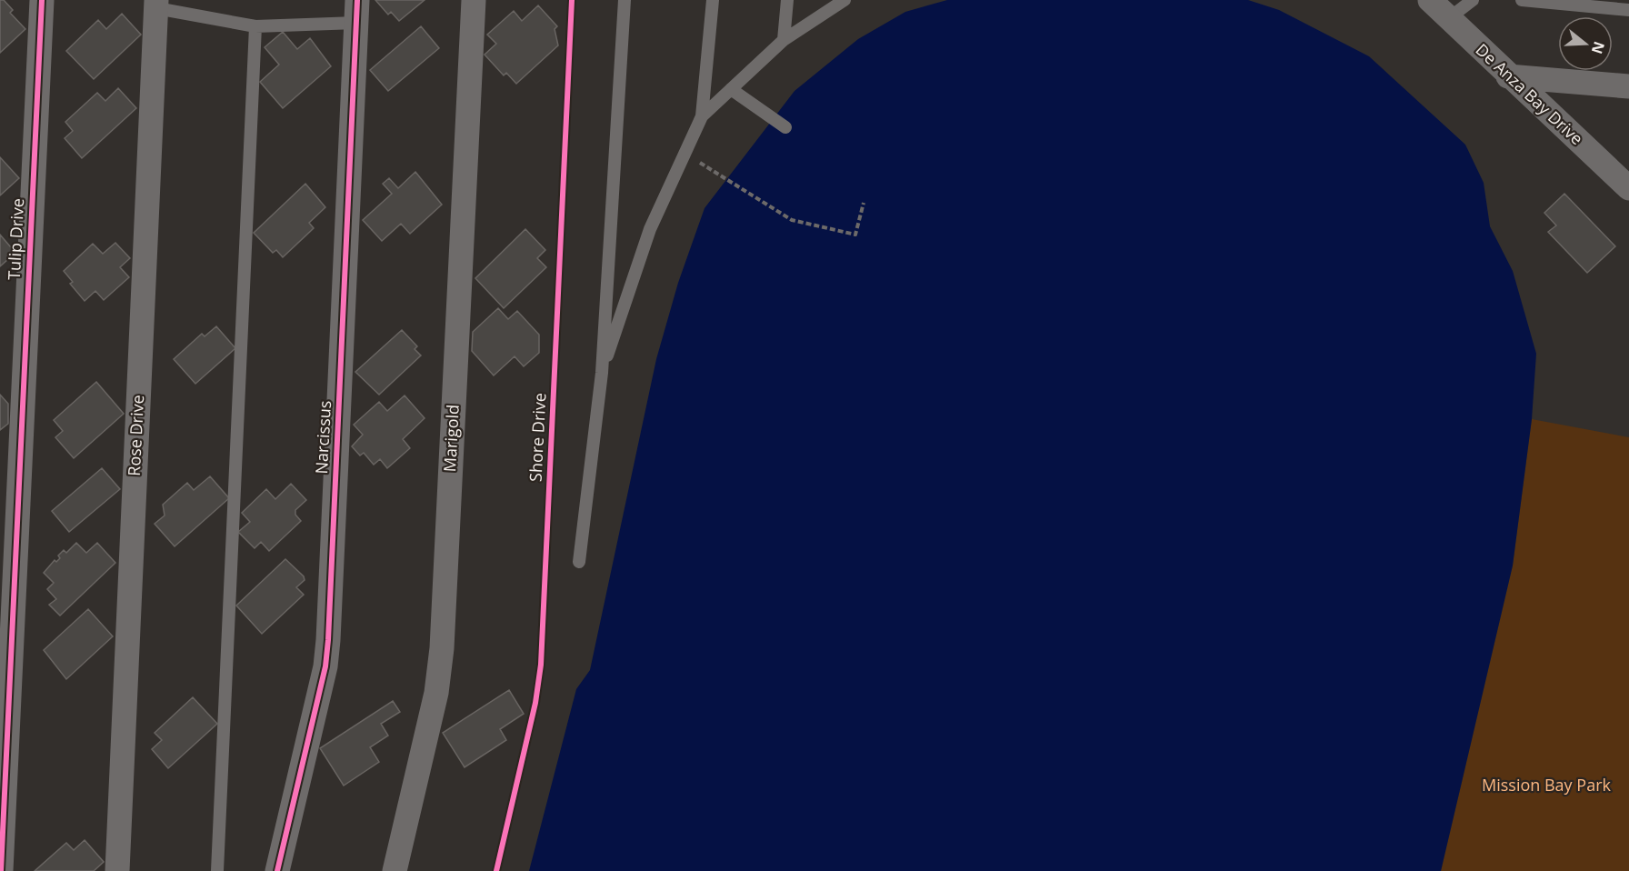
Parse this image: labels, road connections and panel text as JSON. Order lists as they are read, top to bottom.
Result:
{
  "streets": {
    "street": [
      "De Anza Bay Drive",
      "Tulip Drive",
      "Rose Drive",
      "Narcissus",
      "Marigold"
    ],
    "cycle path": ["Shore Drive"]
  },
  "parks": ["Mission Bay Park"],
  "north": "right"
}
